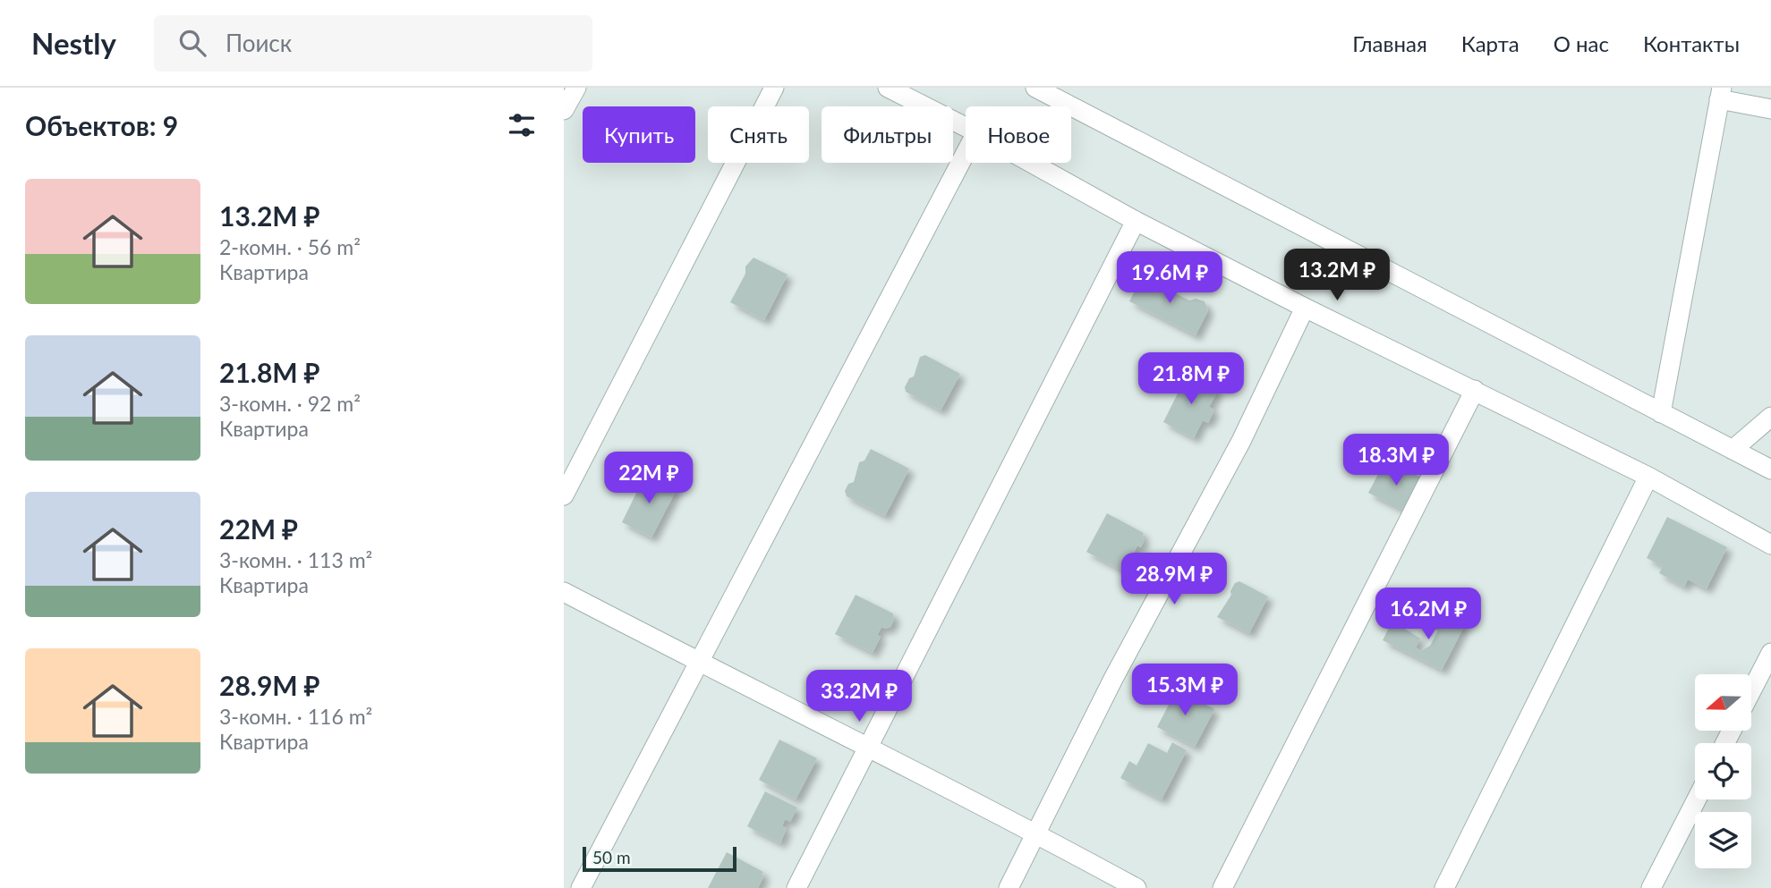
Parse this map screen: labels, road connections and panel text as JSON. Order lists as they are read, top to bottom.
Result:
{
  "scale_bar": "50 m",
  "north": "left",
  "page": {
    "header": "Nestly",
    "search": "Поиск",
    "nav": [
      "Главная",
      "Карта",
      "О нас",
      "Контакты"
    ],
    "heading": "Объектов: 9",
    "chip": [
      "Купить",
      "Снять",
      "Фильтры",
      "Новое"
    ],
    "list": [
      {
        "name": "13.2M ₽",
        "note": "2-комн. · 56 m² · Квартира"
      },
      {
        "name": "21.8M ₽",
        "note": "3-комн. · 92 m² · Квартира"
      },
      {
        "name": "22M ₽",
        "note": "3-комн. · 113 m² · Квартира"
      },
      {
        "name": "28.9M ₽",
        "note": "3-комн. · 116 m² · Квартира"
      }
    ],
    "price": [
      "13.2M ₽",
      "19.6M ₽",
      "21.8M ₽",
      "18.3M ₽",
      "22M ₽",
      "28.9M ₽",
      "16.2M ₽",
      "15.3M ₽",
      "33.2M ₽"
    ],
    "scale": "50 m"
  }
}
